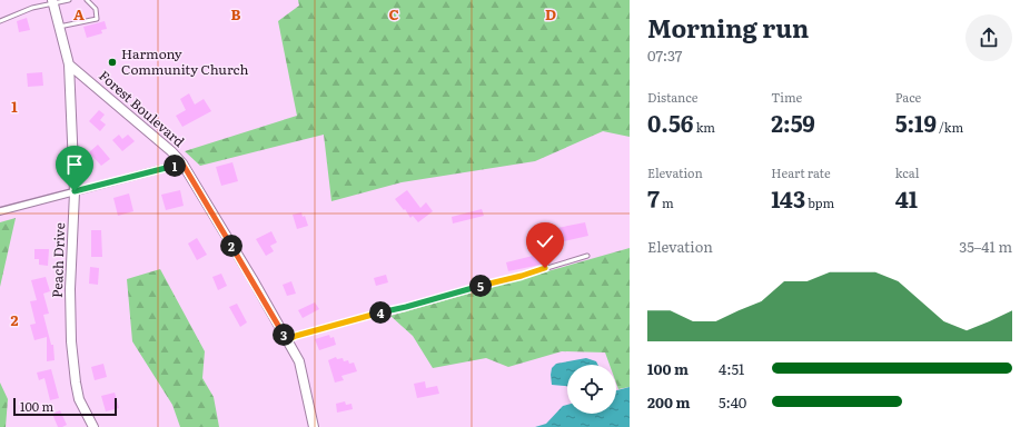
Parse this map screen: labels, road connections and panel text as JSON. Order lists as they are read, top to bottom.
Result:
{
  "streets": {
    "street": ["Forest Boulevard", "Peach Drive"]
  },
  "crossings": [
    ["Forest Boulevard", "Peach Drive"]
  ],
  "places": ["Harmony Community Church"],
  "scale_bar": "100 m",
  "page": {
    "heading": ["Morning run", "07:37"],
    "stats": [
      ["Distance", "0.56 km"],
      ["Time", "2:59"],
      ["Pace", "5:19 /km"],
      ["Elevation", "7 m"],
      ["Heart rate", "143 bpm"],
      ["kcal", "41"]
    ],
    "pins": [
      "1",
      "2",
      "5",
      "4",
      "3"
    ],
    "chart": ["Elevation", "35–41 m"],
    "list": [
      {
        "name": "100 m",
        "note": "4:51"
      },
      {
        "name": "200 m",
        "note": "5:40"
      }
    ],
    "scale": "100 m"
  },
  "grid": {
    "columns": [
      "A",
      "B",
      "C",
      "D"
    ],
    "rows": ["1", "2"]
  }
}
